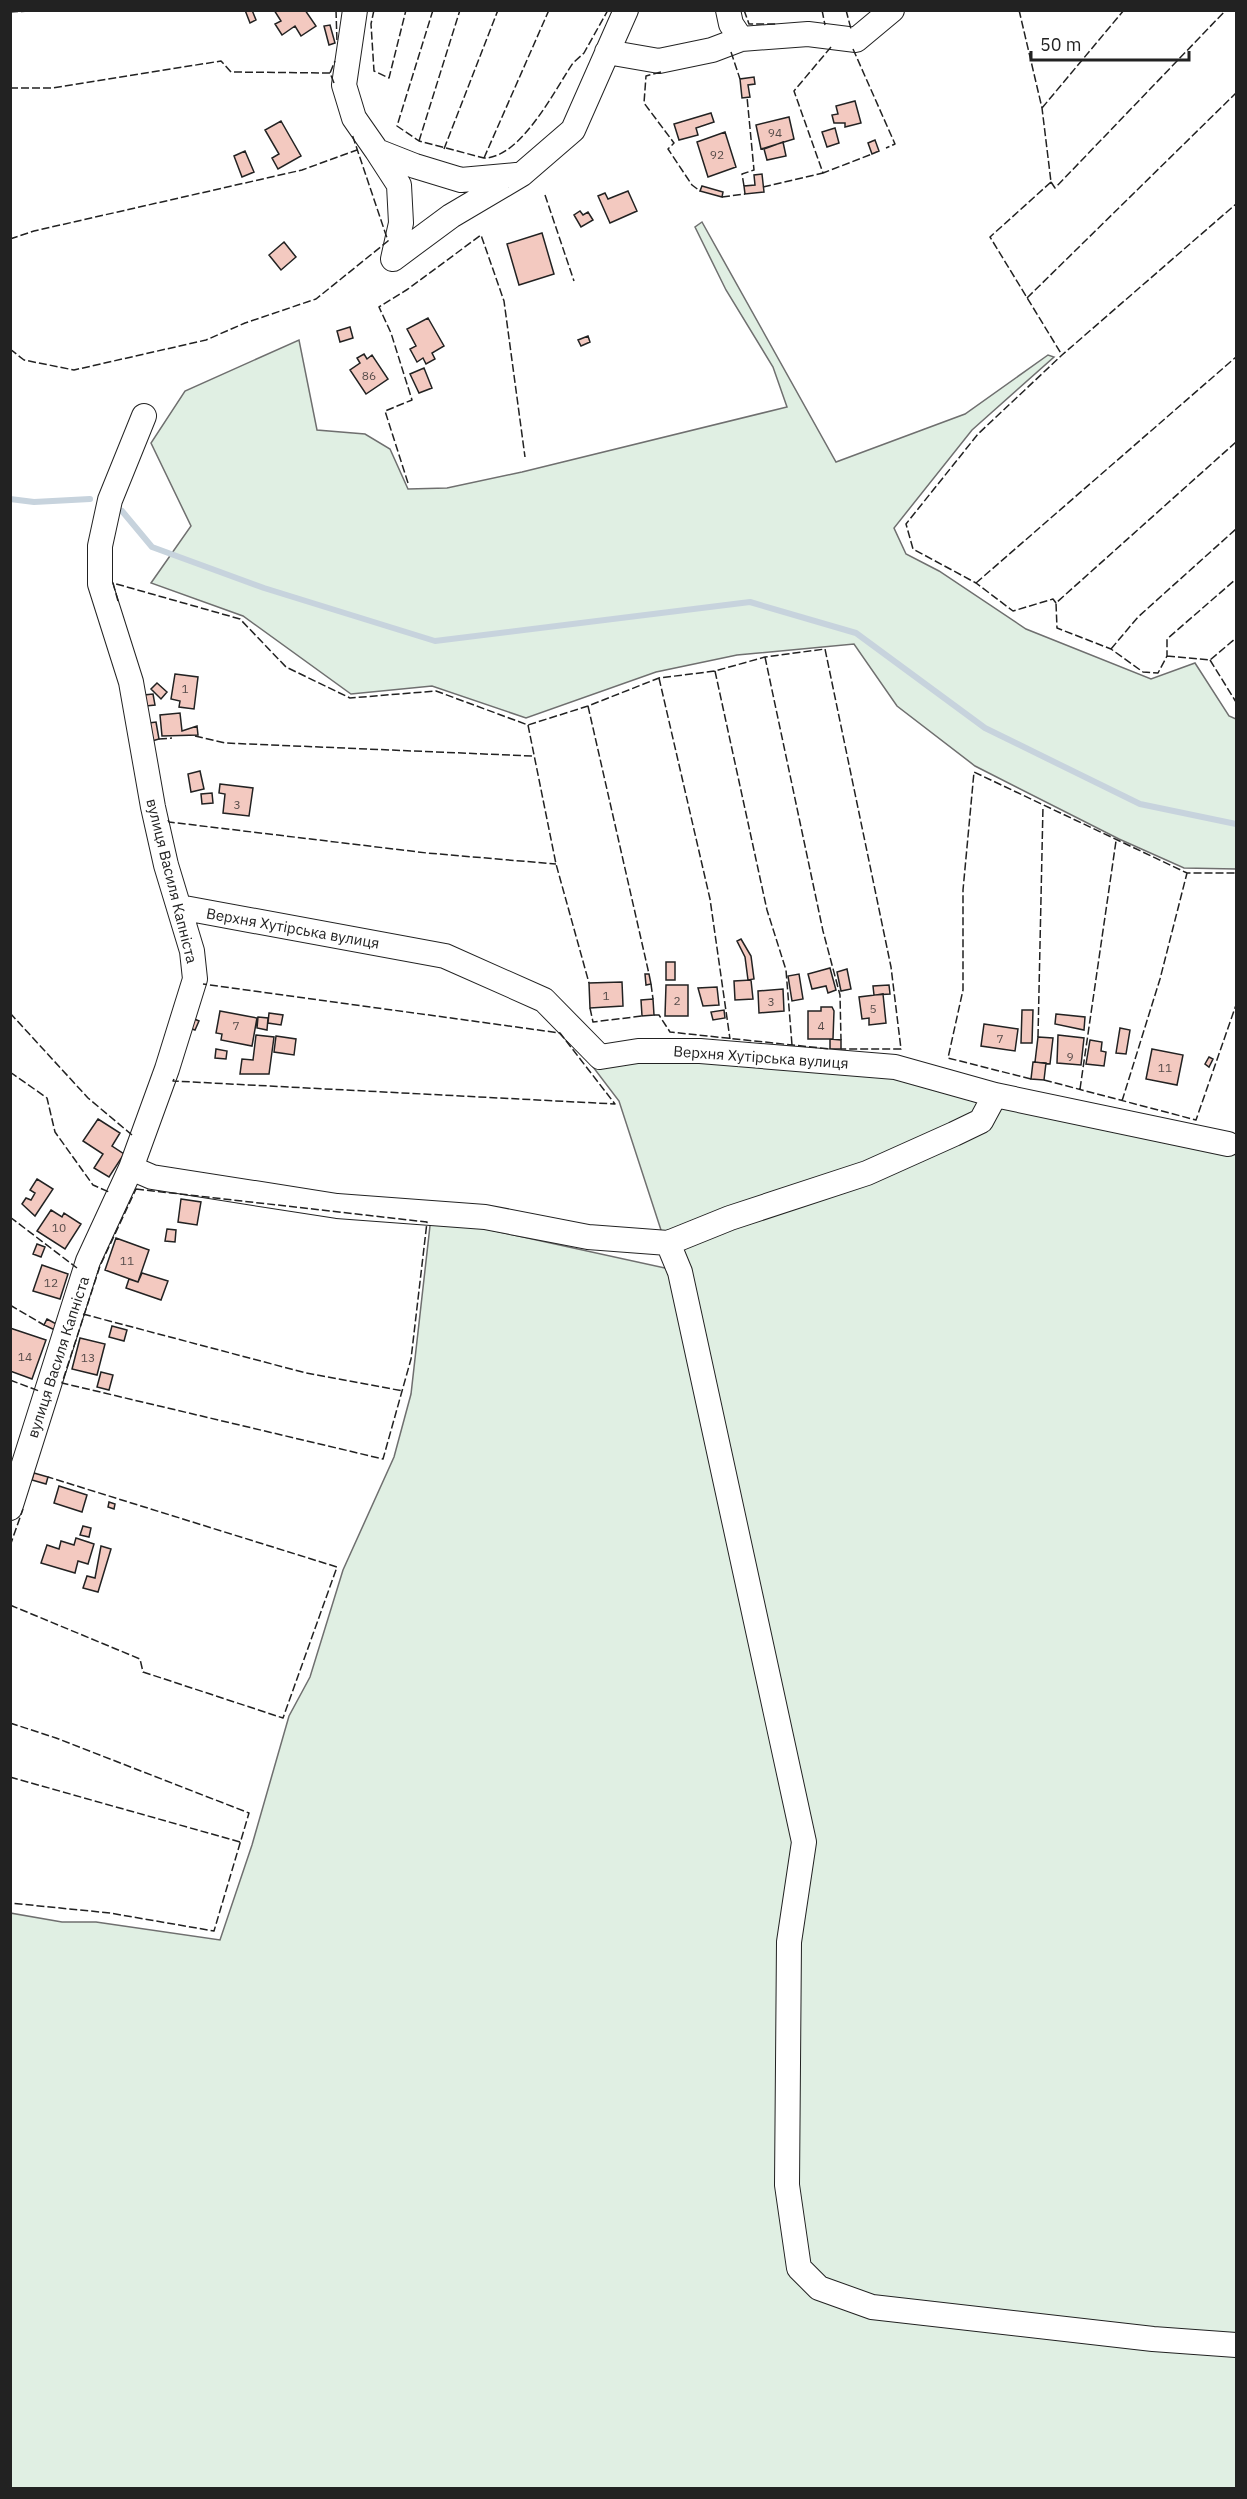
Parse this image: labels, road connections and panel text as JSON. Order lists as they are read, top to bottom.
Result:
{
  "streets": {
    "street": ["вулиця Василя Капніста", "Верхня Хутірська вулиця"]
  },
  "crossings": [
    ["вулиця Василя Капніста", "Верхня Хутірська вулиця"]
  ],
  "house_numbers": [
    "94",
    "92",
    "86",
    "1",
    "3",
    "1",
    "2",
    "3",
    "5",
    "7",
    "4",
    "7",
    "9",
    "11",
    "10",
    "11",
    "12",
    "14",
    "13"
  ],
  "scale_bar": "50 m"
}
